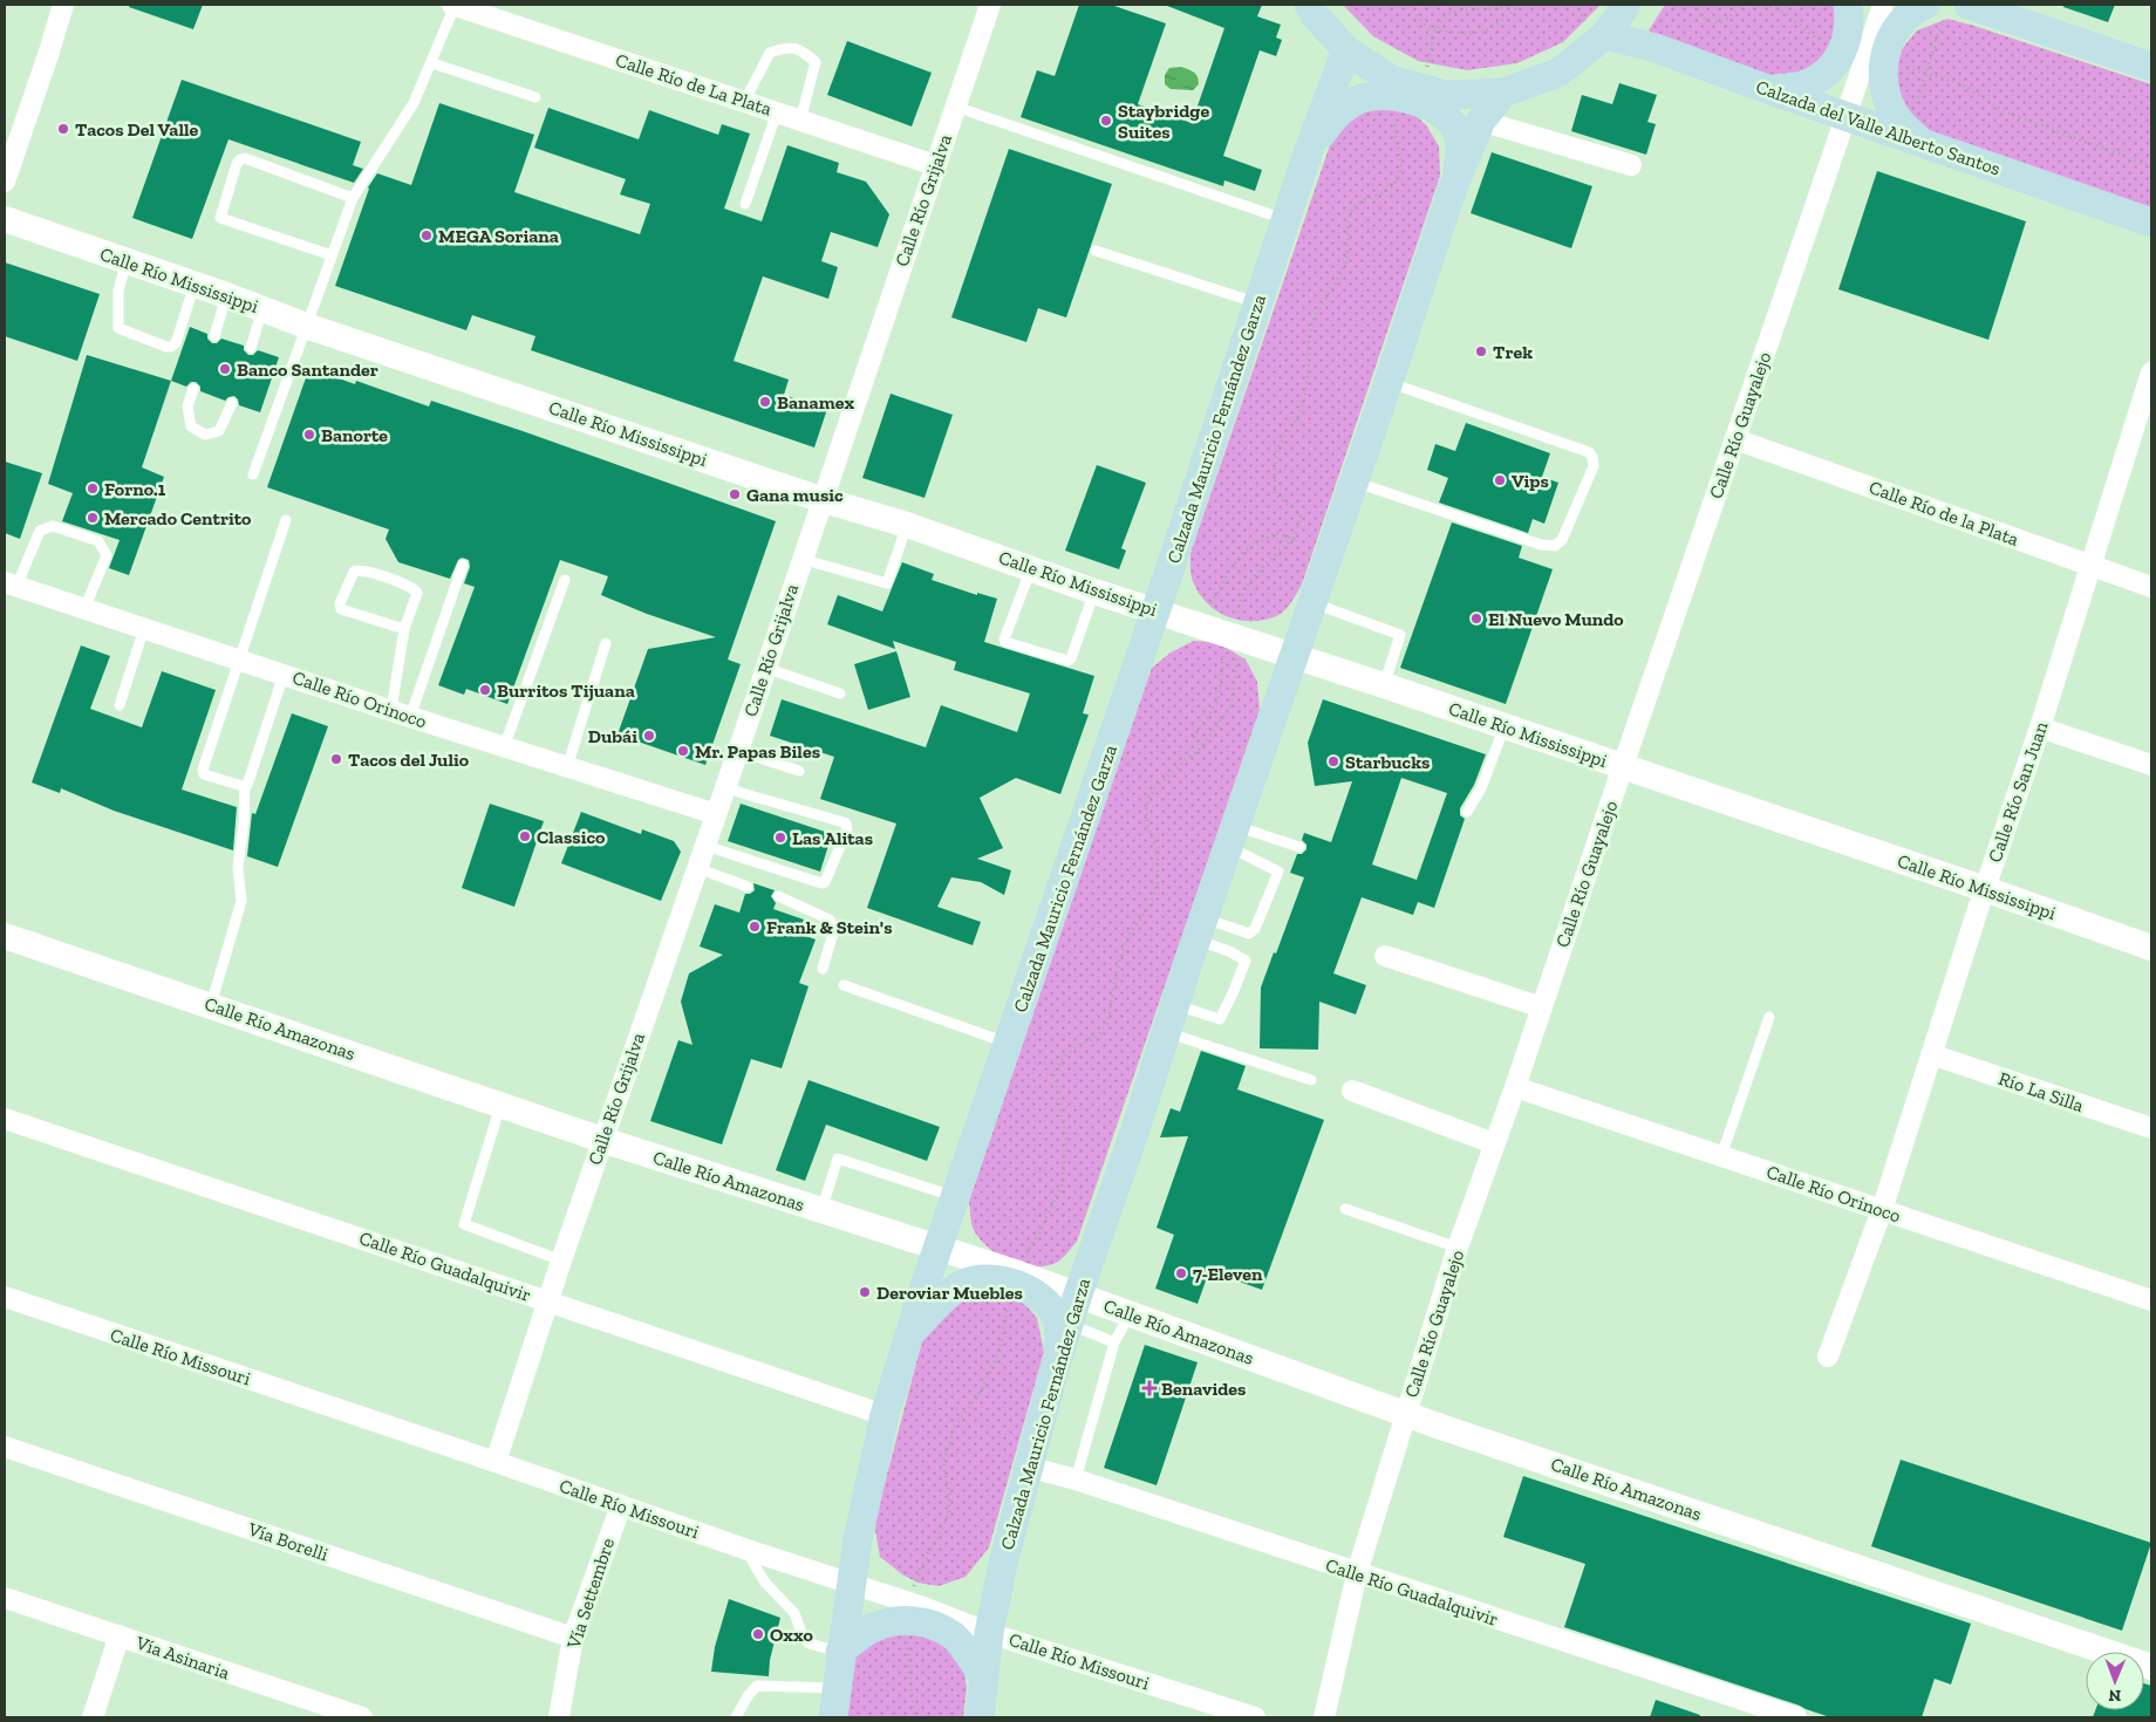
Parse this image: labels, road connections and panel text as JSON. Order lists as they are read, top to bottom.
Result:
{
  "streets": {
    "main road": ["Calzada del Valle Alberto Santos", "Calzada Mauricio Fernández Garza"],
    "street": [
      "Calle Río de La Plata",
      "Calle Río Grijalva",
      "Calle Río Mississippi",
      "Calle Río Guayalejo",
      "Calle Río de la Plata",
      "Calle Río Orinoco",
      "Calle Río San Juan",
      "Calle Río Amazonas",
      "Río La Silla",
      "Calle Río Guadalquivir",
      "Calle Río Missouri",
      "Vía Borelli",
      "Vía Settembre",
      "Vía Asinaria"
    ]
  },
  "crossings": [
    ["Calle Río de La Plata", "Calle Río Grijalva"],
    ["Calzada del Valle Alberto Santos", "Calle Río Guayalejo"],
    ["Calle Río Grijalva", "Calle Río Mississippi"],
    ["Calle Río Grijalva", "Calle Río Orinoco"],
    ["Calle Río Grijalva", "Calle Río Amazonas"],
    ["Calle Río Grijalva", "Calle Río Guadalquivir"],
    ["Calle Río Grijalva", "Calle Río Missouri"],
    ["Calle Río Mississippi", "Calle Río Guayalejo"],
    ["Calle Río Mississippi", "Calzada Mauricio Fernández Garza"],
    ["Calle Río Mississippi", "Calle Río San Juan"],
    ["Calle Río Guayalejo", "Calle Río de la Plata"],
    ["Calle Río Guayalejo", "Calle Río Orinoco"],
    ["Calle Río Guayalejo", "Calle Río Amazonas"],
    ["Calle Río Guayalejo", "Calle Río Guadalquivir"],
    ["Calzada Mauricio Fernández Garza", "Calle Río Amazonas"],
    ["Calzada Mauricio Fernández Garza", "Calle Río Guadalquivir"],
    ["Calzada Mauricio Fernández Garza", "Calle Río Missouri"],
    ["Calle Río de la Plata", "Calle Río San Juan"],
    ["Calle Río Orinoco", "Calle Río San Juan"],
    ["Calle Río San Juan", "Río La Silla"],
    ["Calle Río Missouri", "Vía Settembre"],
    ["Vía Borelli", "Vía Settembre"]
  ],
  "places": {
    "other": [
      "Staybridge Suites",
      "Tacos Del Valle",
      "MEGA Soriana",
      "Trek",
      "Banco Santander",
      "Banamex",
      "Banorte",
      "Vips",
      "Forno.1",
      "Gana music",
      "Mercado Centrito",
      "El Nuevo Mundo",
      "Burritos Tijuana",
      "Dubái",
      "Mr. Papas Biles",
      "Tacos del Julio",
      "Starbucks",
      "Classico",
      "Las Alitas",
      "Frank & Stein's",
      "7-Eleven",
      "Deroviar Muebles",
      "Oxxo"
    ],
    "health": ["Benavides"]
  },
  "north": "bottom"
}
